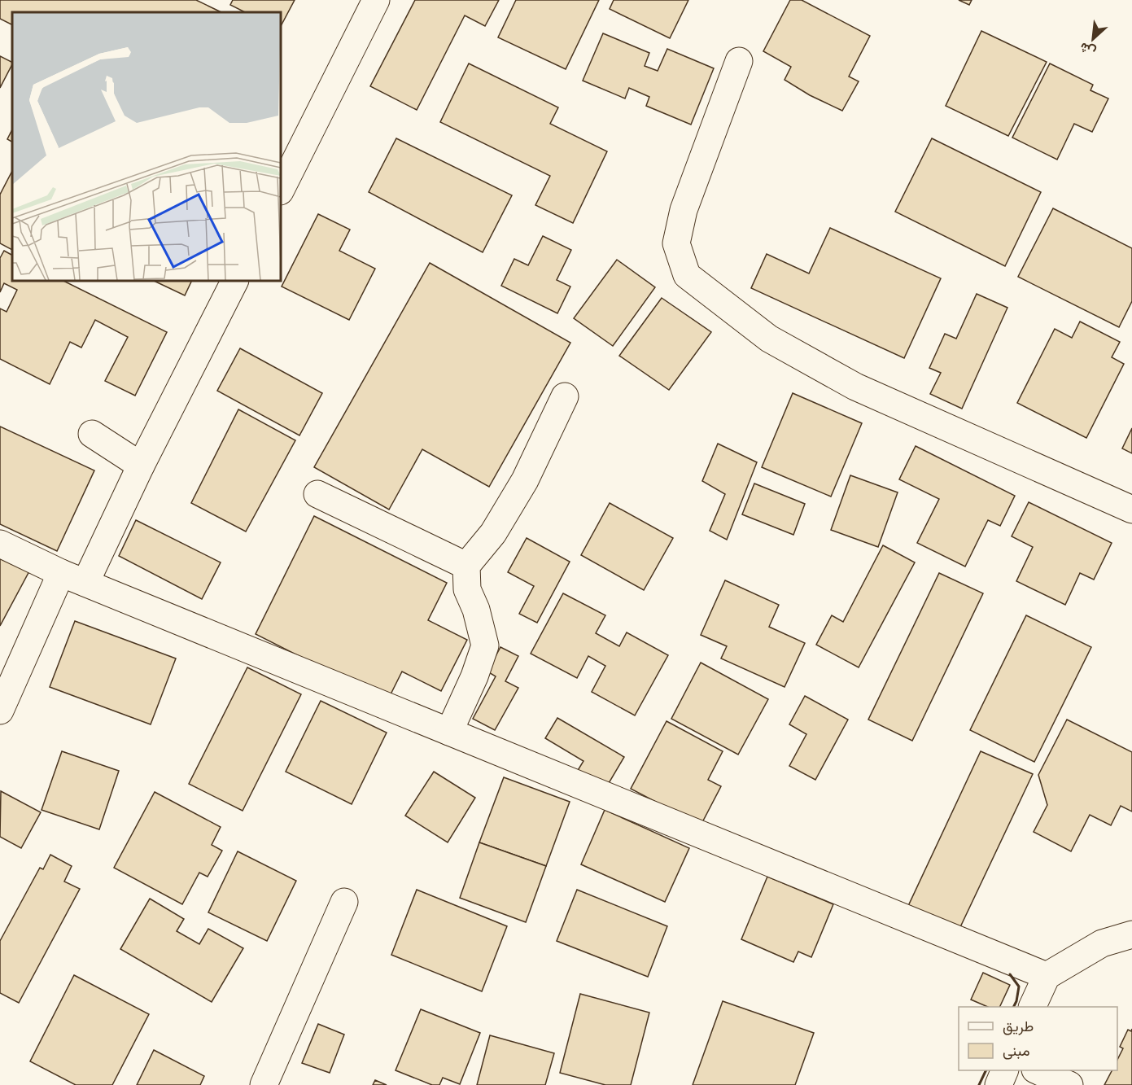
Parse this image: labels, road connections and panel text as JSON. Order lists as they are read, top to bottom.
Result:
{
  "legend": ["طريق", "مبنى"],
  "north": "bottom left"
}
